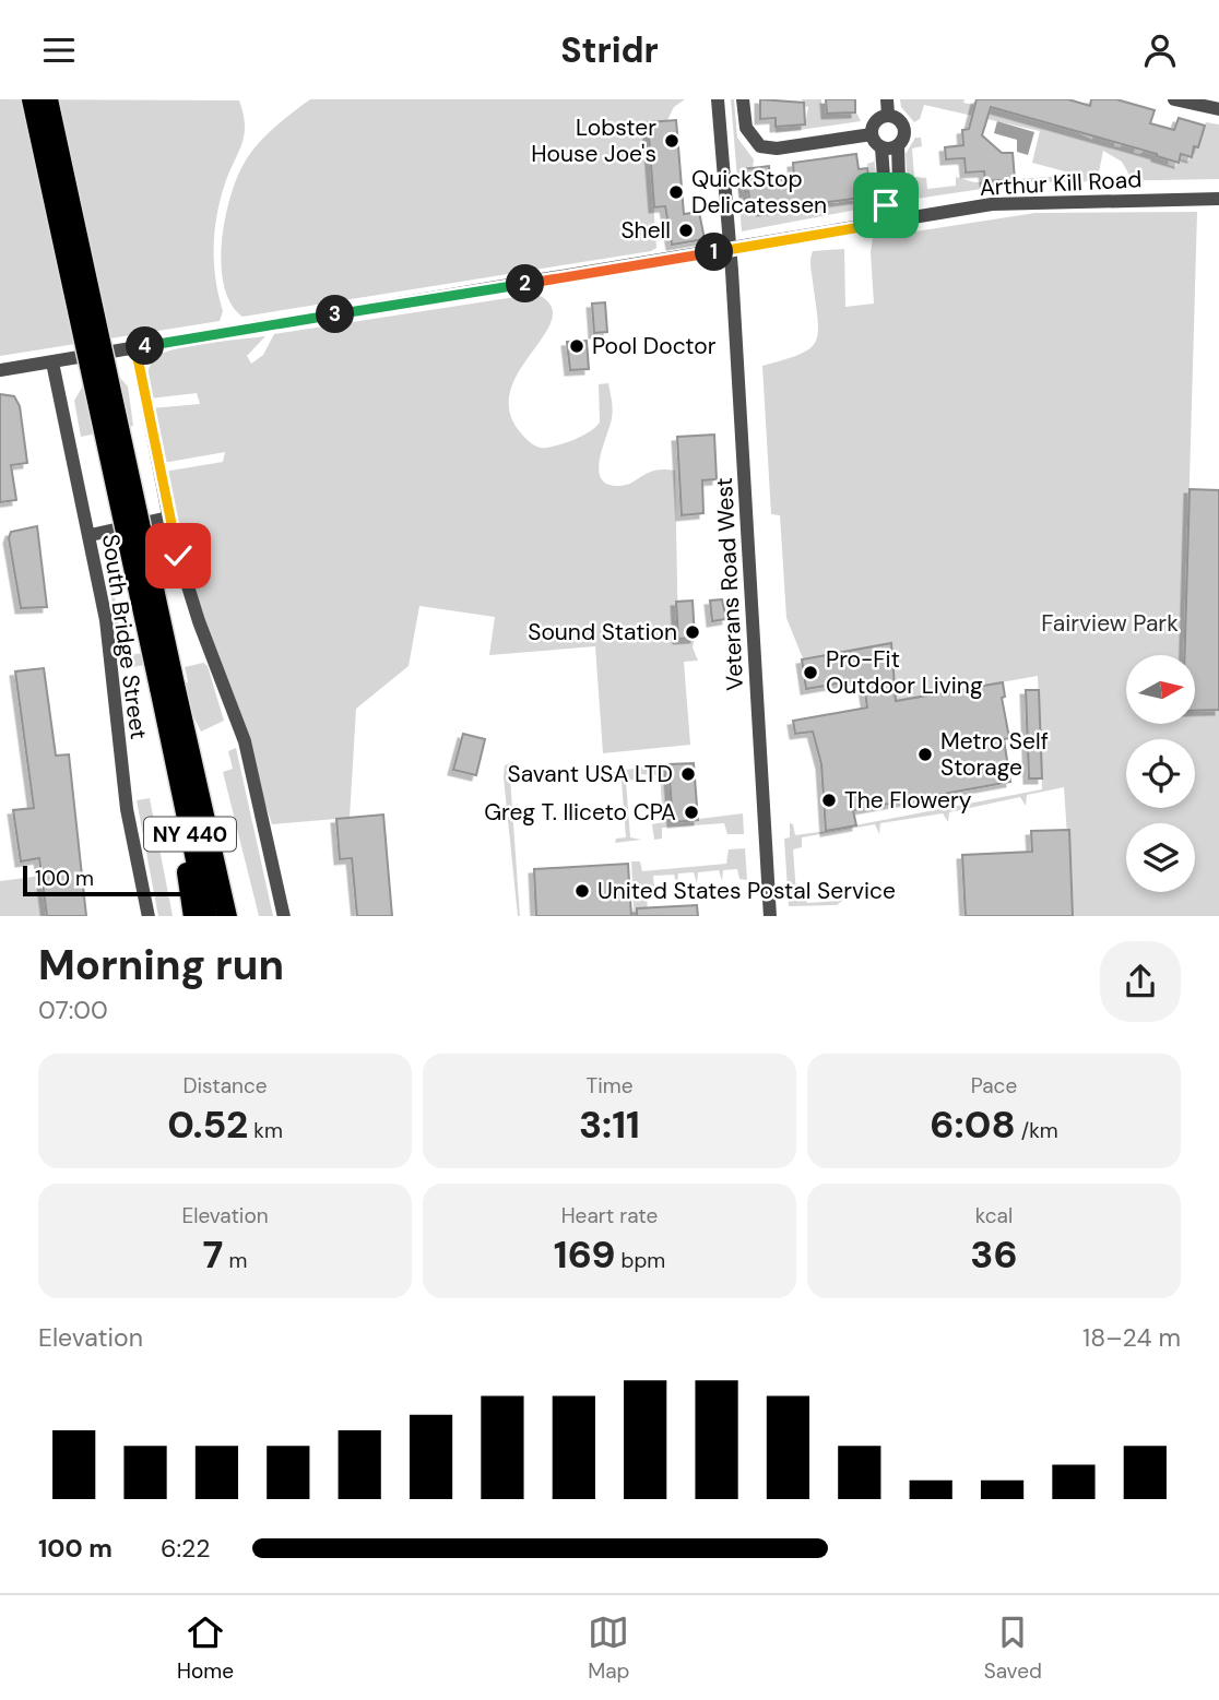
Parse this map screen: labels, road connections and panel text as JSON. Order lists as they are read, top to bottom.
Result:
{
  "streets": {
    "highway": ["NY 440"],
    "street": ["Arthur Kill Road", "Veterans Road West", "South Bridge Street"]
  },
  "crossings": [
    ["Arthur Kill Road", "Veterans Road West"],
    ["Arthur Kill Road", "South Bridge Street"]
  ],
  "parks": ["Fairview Park"],
  "places": [
    "Lobster House Joe's",
    "QuickStop Delicatessen",
    "Shell",
    "Pool Doctor",
    "Sound Station",
    "Pro-Fit Outdoor Living",
    "Metro Self Storage",
    "Savant USA LTD",
    "The Flowery",
    "Greg T. Iliceto CPA",
    "United States Postal Service"
  ],
  "scale_bar": "100 m",
  "north": "right",
  "page": {
    "header": "Stridr",
    "pins": [
      "1",
      "2",
      "3",
      "4"
    ],
    "scale": "100 m",
    "heading": ["Morning run", "07:00"],
    "stats": [
      ["Distance", "0.52 km"],
      ["Time", "3:11"],
      ["Pace", "6:08 /km"],
      ["Elevation", "7 m"],
      ["Heart rate", "169 bpm"],
      ["kcal", "36"]
    ],
    "chart": ["Elevation", "18–24 m"],
    "list": [
      {
        "name": "100 m",
        "note": "6:22"
      }
    ],
    "tabs": ["Home", "Map", "Saved"]
  }
}
